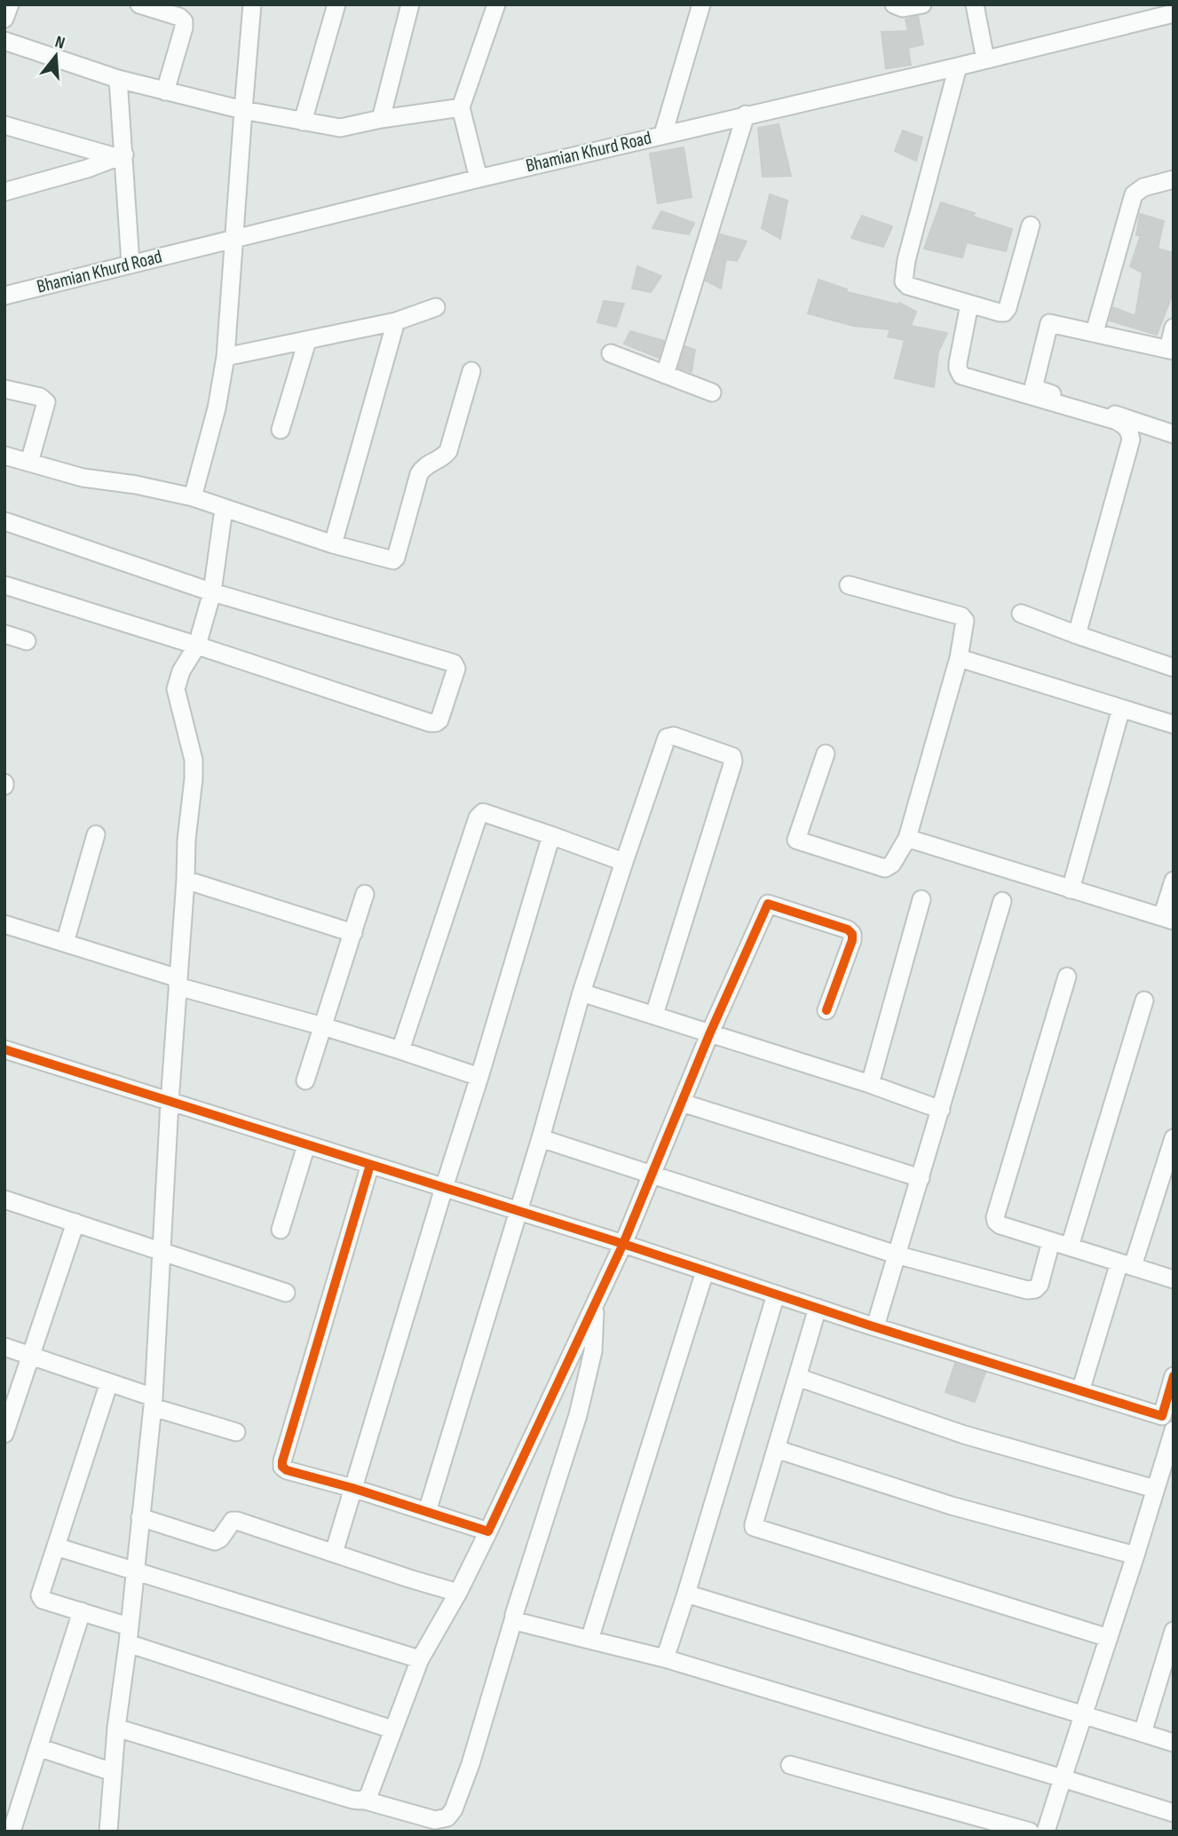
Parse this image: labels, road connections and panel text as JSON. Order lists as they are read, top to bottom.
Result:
{
  "streets": {
    "street": ["Bhamian Khurd Road"]
  },
  "north": "top"
}
